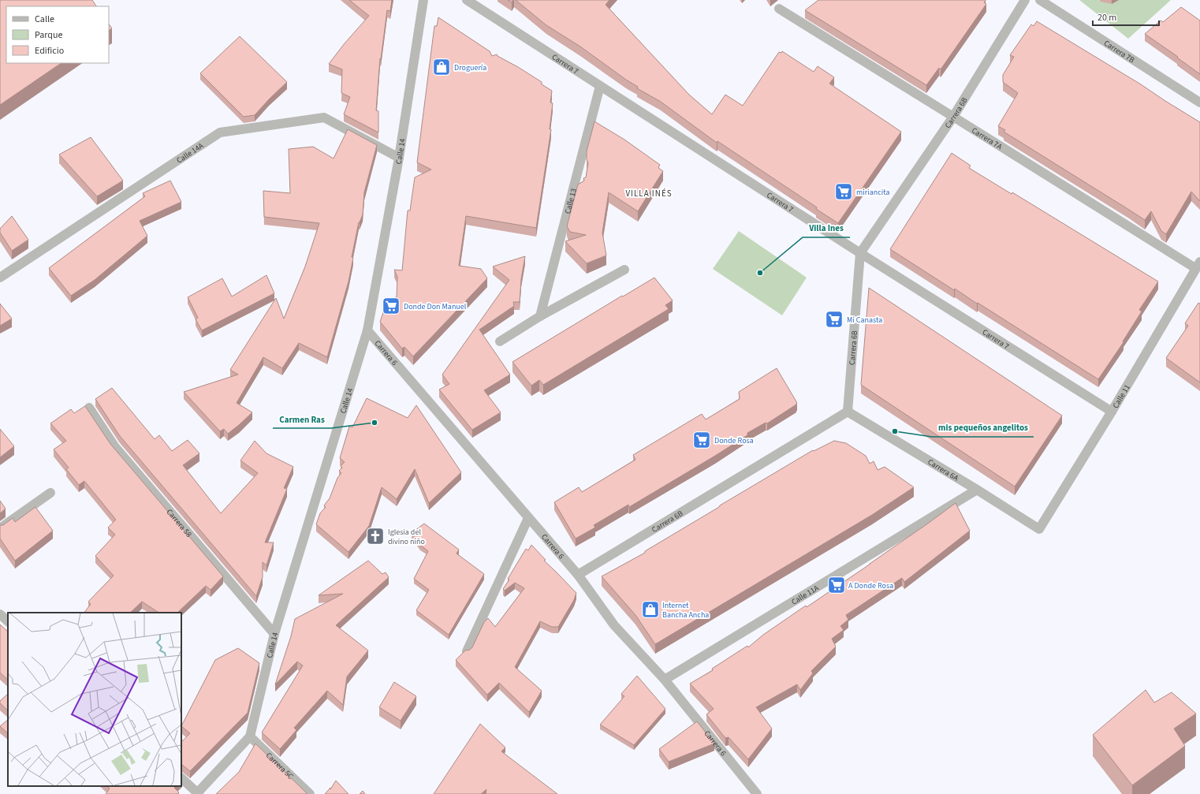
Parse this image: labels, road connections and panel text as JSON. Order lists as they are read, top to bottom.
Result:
{
  "streets": {
    "street": [
      "Carrera 7B",
      "Carrera 7",
      "Carrera 6B",
      "Carrera 7A",
      "Calle 14",
      "Calle 14A",
      "Calle 13",
      "Carrera 6",
      "Calle 11",
      "Carrera 6A",
      "Carrera 58",
      "Calle 11A",
      "Carrera 5C"
    ]
  },
  "crossings": [
    ["Carrera 7", "Carrera 6B"],
    ["Carrera 7", "Calle 13"],
    ["Carrera 7", "Calle 11"],
    ["Carrera 6B", "Carrera 7A"],
    ["Carrera 6B", "Carrera 6"],
    ["Carrera 6B", "Carrera 6A"],
    ["Carrera 7A", "Calle 11"],
    ["Calle 14", "Calle 14A"],
    ["Calle 14", "Carrera 6"],
    ["Calle 14", "Carrera 58"],
    ["Calle 14", "Carrera 5C"],
    ["Carrera 6", "Calle 11A"],
    ["Calle 11", "Carrera 6A"],
    ["Carrera 6A", "Calle 11A"]
  ],
  "districts": ["VILLA INÉS"],
  "places": {
    "shop": ["Droguería", "Internet Bancha Ancha"],
    "supermarket": [
      "miriancita",
      "Donde Don Manuel",
      "Mi Canasta",
      "Donde Rosa",
      "A Donde Rosa"
    ],
    "other": ["Villa Ines", "Carmen Ras", "mis pequeños angelitos"],
    "church": ["Iglesia del divino niño"]
  },
  "legend": ["Calle", "Parque", "Edificio"],
  "scale_bar": "20 m"
}
